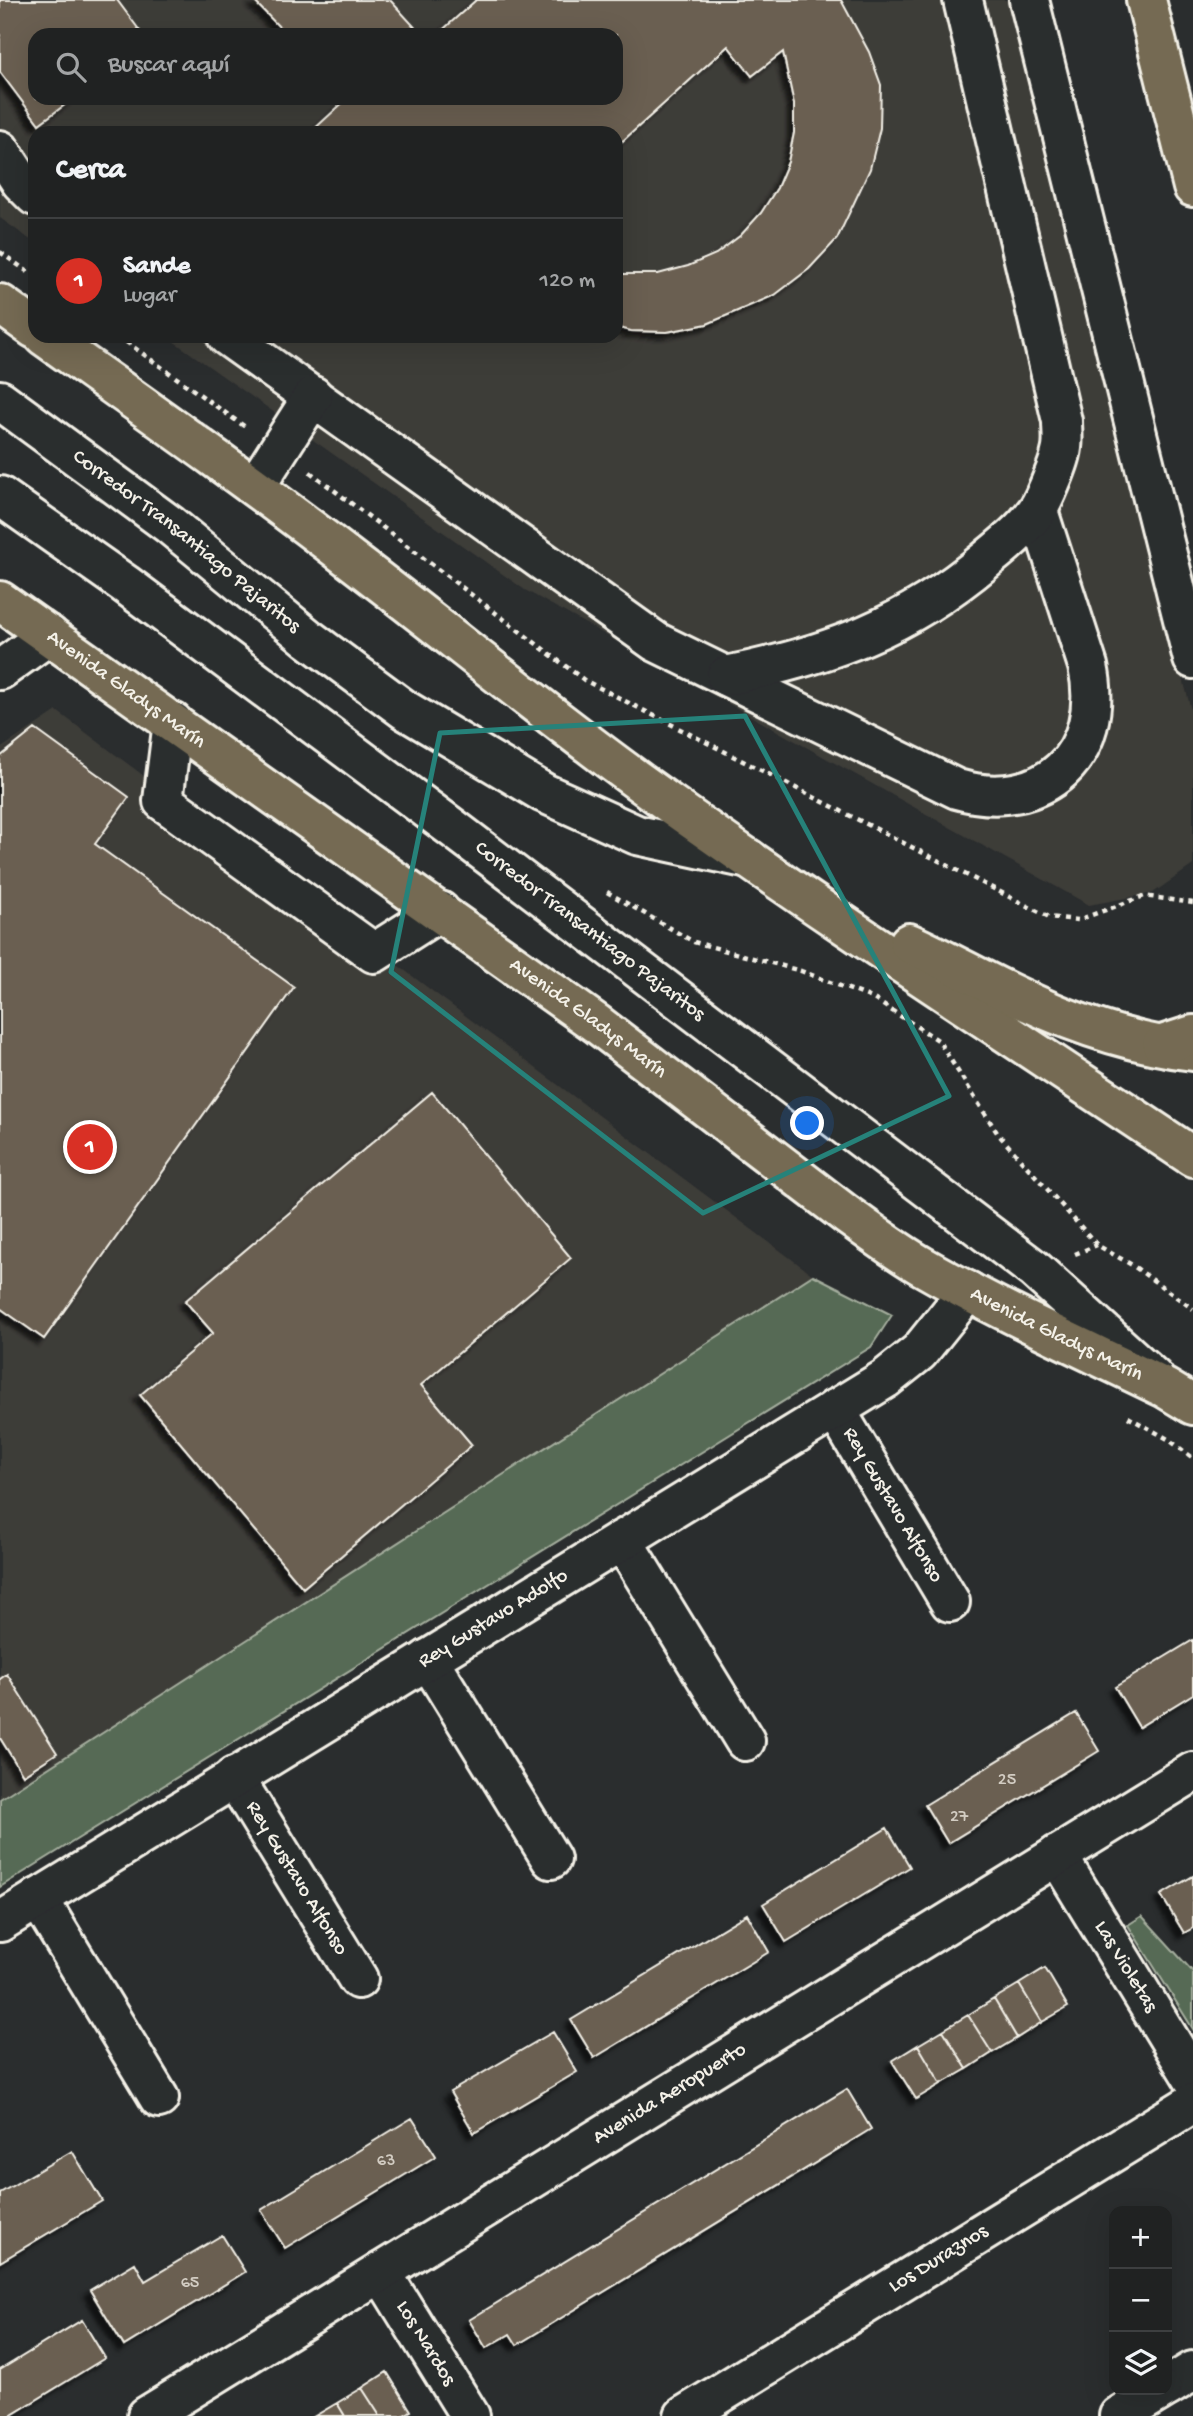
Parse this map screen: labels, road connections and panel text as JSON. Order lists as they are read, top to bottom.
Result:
{
  "streets": {
    "main road": ["Avenida Gladys Marín"],
    "street": [
      "Corredor Transantiago Pajaritos",
      "Rey Gustavo Alfonso",
      "Rey Gustavo Adolfo",
      "Las Violetas",
      "Avenida Aeropuerto",
      "Los Duraznos",
      "Los Nardos"
    ]
  },
  "crossings": [
    ["Corredor Transantiago Pajaritos", "Avenida Gladys Marín"],
    ["Avenida Gladys Marín", "Rey Gustavo Adolfo"],
    ["Rey Gustavo Alfonso", "Rey Gustavo Adolfo"],
    ["Las Violetas", "Avenida Aeropuerto"],
    ["Avenida Aeropuerto", "Los Nardos"]
  ],
  "house_numbers": [
    "25",
    "27",
    "63",
    "65"
  ],
  "page": {
    "search": "Buscar aquí",
    "heading": "Cerca",
    "list": [
      {
        "mark": "1",
        "name": "Sande",
        "note": "Lugar",
        "value": "120 m"
      }
    ],
    "pins": "1",
    "map_buttons": ["+", "−"]
  }
}
